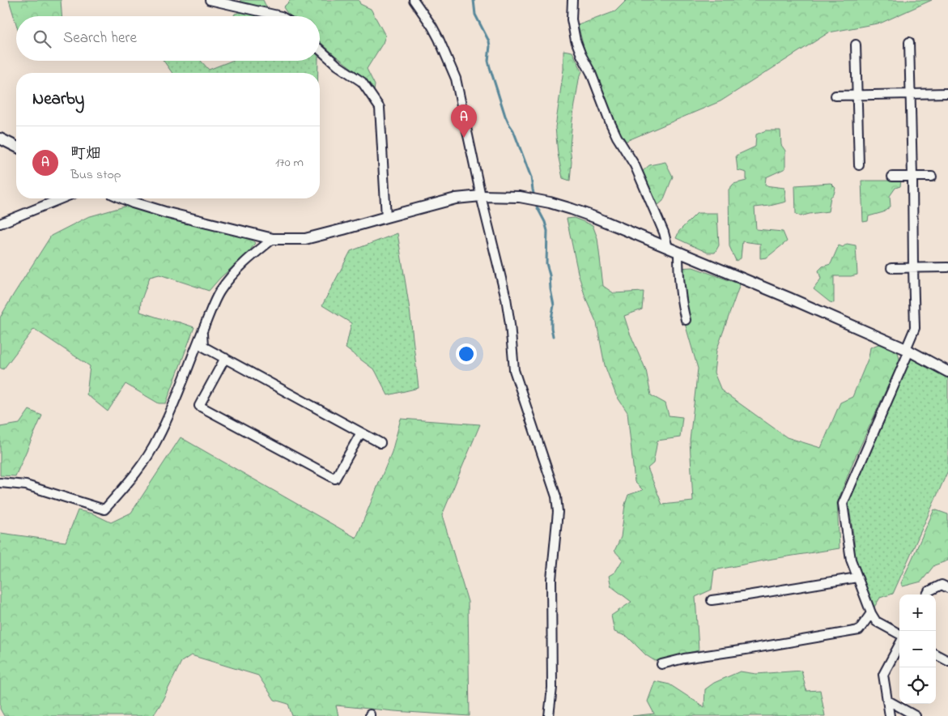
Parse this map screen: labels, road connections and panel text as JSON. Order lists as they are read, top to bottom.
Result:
{
  "page": {
    "search": "Search here",
    "heading": "Nearby",
    "pins": "A",
    "list": [
      {
        "mark": "A",
        "name": "町畑",
        "note": "Bus stop",
        "value": "170 m"
      }
    ],
    "map_buttons": ["+", "−"]
  }
}
